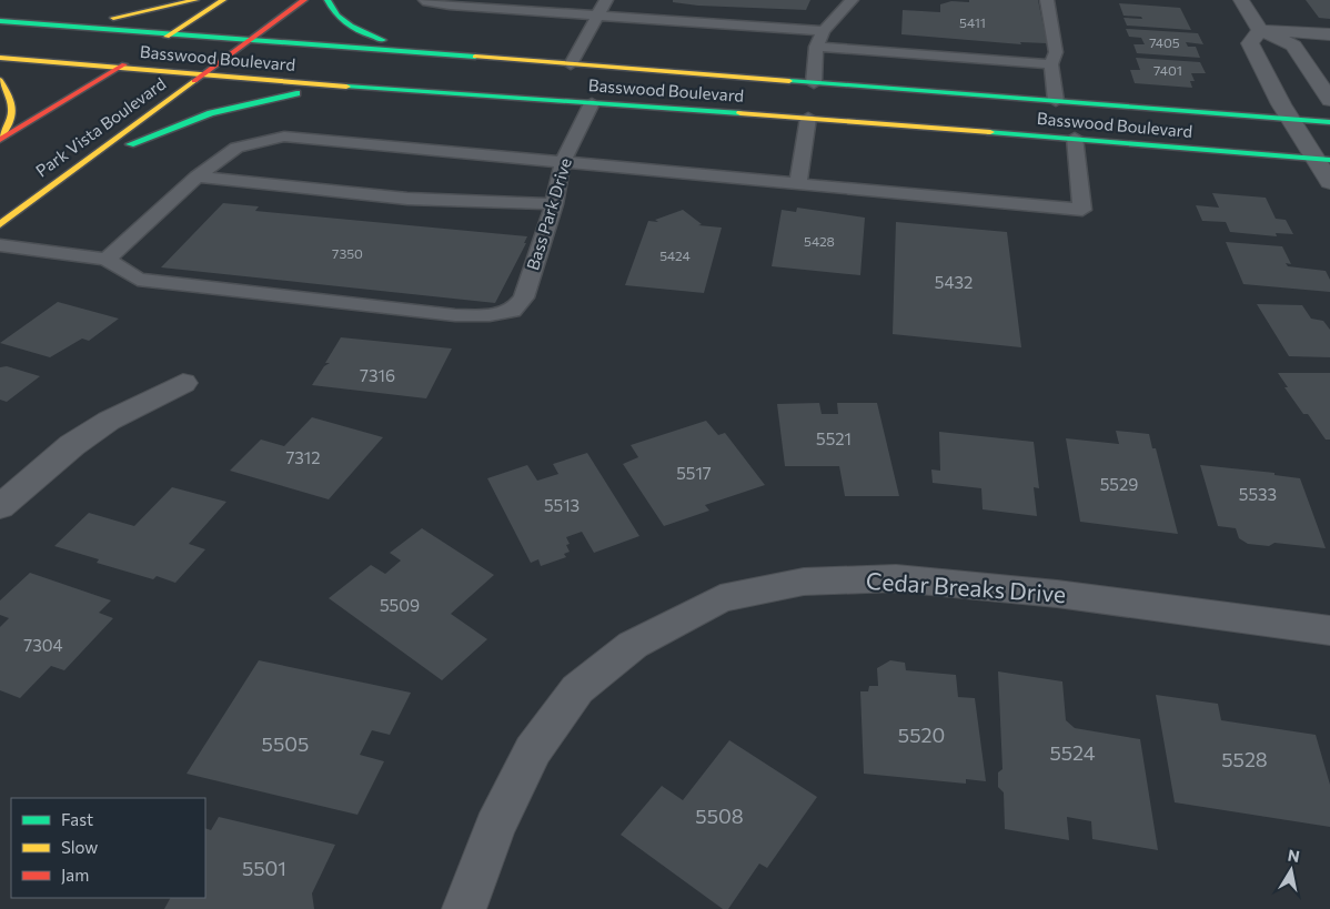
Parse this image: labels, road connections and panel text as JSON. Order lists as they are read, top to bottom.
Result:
{
  "streets": {
    "main road": ["Basswood Boulevard", "Park Vista Boulevard"],
    "street": ["Cedar Breaks Drive"],
    "lane": ["Bass Park Drive"]
  },
  "crossings": [
    ["Basswood Boulevard", "Park Vista Boulevard"],
    ["Basswood Boulevard", "Bass Park Drive"]
  ],
  "house_numbers": [
    "5411",
    "7405",
    "7401",
    "5428",
    "7350",
    "5424",
    "5432",
    "7316",
    "5521",
    "7312",
    "5517",
    "5529",
    "5533",
    "5513",
    "5509",
    "7304",
    "5520",
    "5505",
    "5524",
    "5528",
    "5508",
    "5501"
  ],
  "legend": ["Fast", "Slow", "Jam"],
  "north": "top"
}
